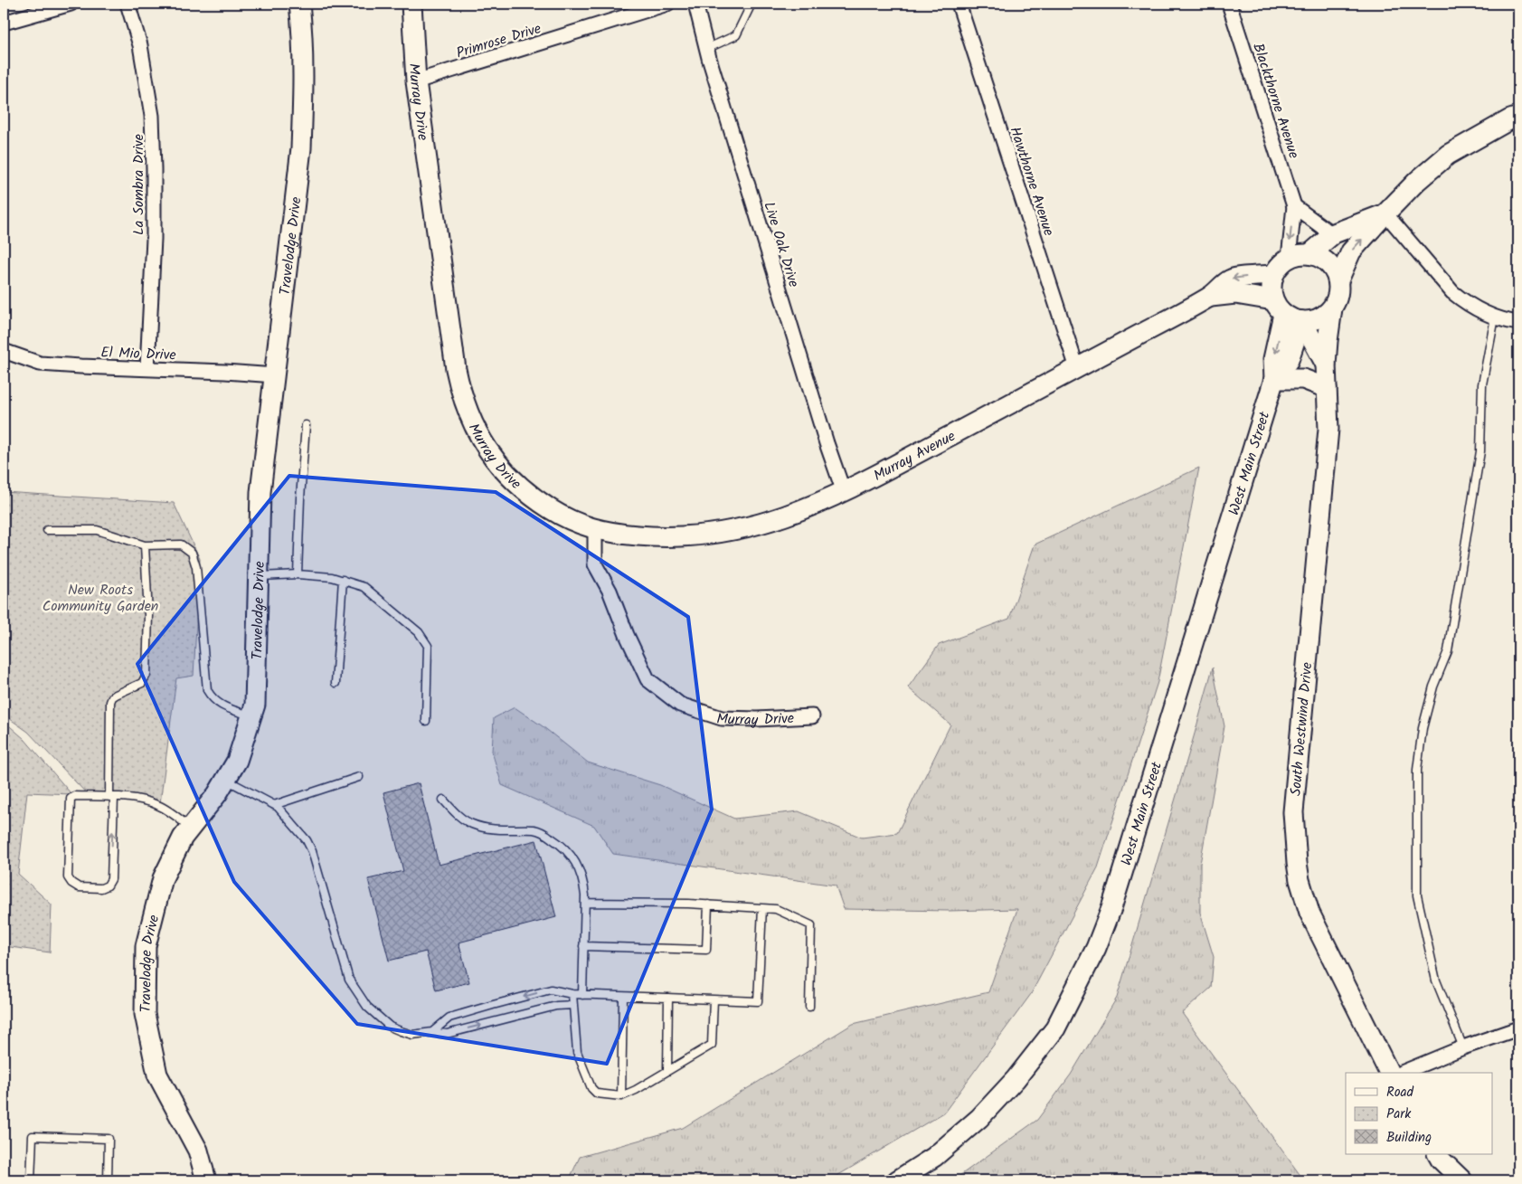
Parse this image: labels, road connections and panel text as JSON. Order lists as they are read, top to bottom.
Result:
{
  "streets": {
    "street": [
      "Primrose Drive",
      "Blackthorne Avenue",
      "Murray Drive",
      "Hawthorne Avenue",
      "La Sombra Drive",
      "Live Oak Drive",
      "Travelodge Drive",
      "El Mio Drive",
      "Murray Avenue",
      "West Main Street",
      "South Westwind Drive"
    ]
  },
  "crossings": [
    ["Primrose Drive", "Murray Drive"],
    ["Blackthorne Avenue", "Murray Avenue"],
    ["Blackthorne Avenue", "West Main Street"],
    ["Blackthorne Avenue", "South Westwind Drive"],
    ["Murray Drive", "Murray Avenue"],
    ["Hawthorne Avenue", "Murray Avenue"],
    ["La Sombra Drive", "El Mio Drive"],
    ["Live Oak Drive", "Murray Avenue"],
    ["Travelodge Drive", "El Mio Drive"],
    ["Murray Avenue", "West Main Street"],
    ["Murray Avenue", "South Westwind Drive"],
    ["West Main Street", "South Westwind Drive"]
  ],
  "parks": ["New Roots Community Garden"],
  "legend": ["Road", "Park", "Building"]
}
